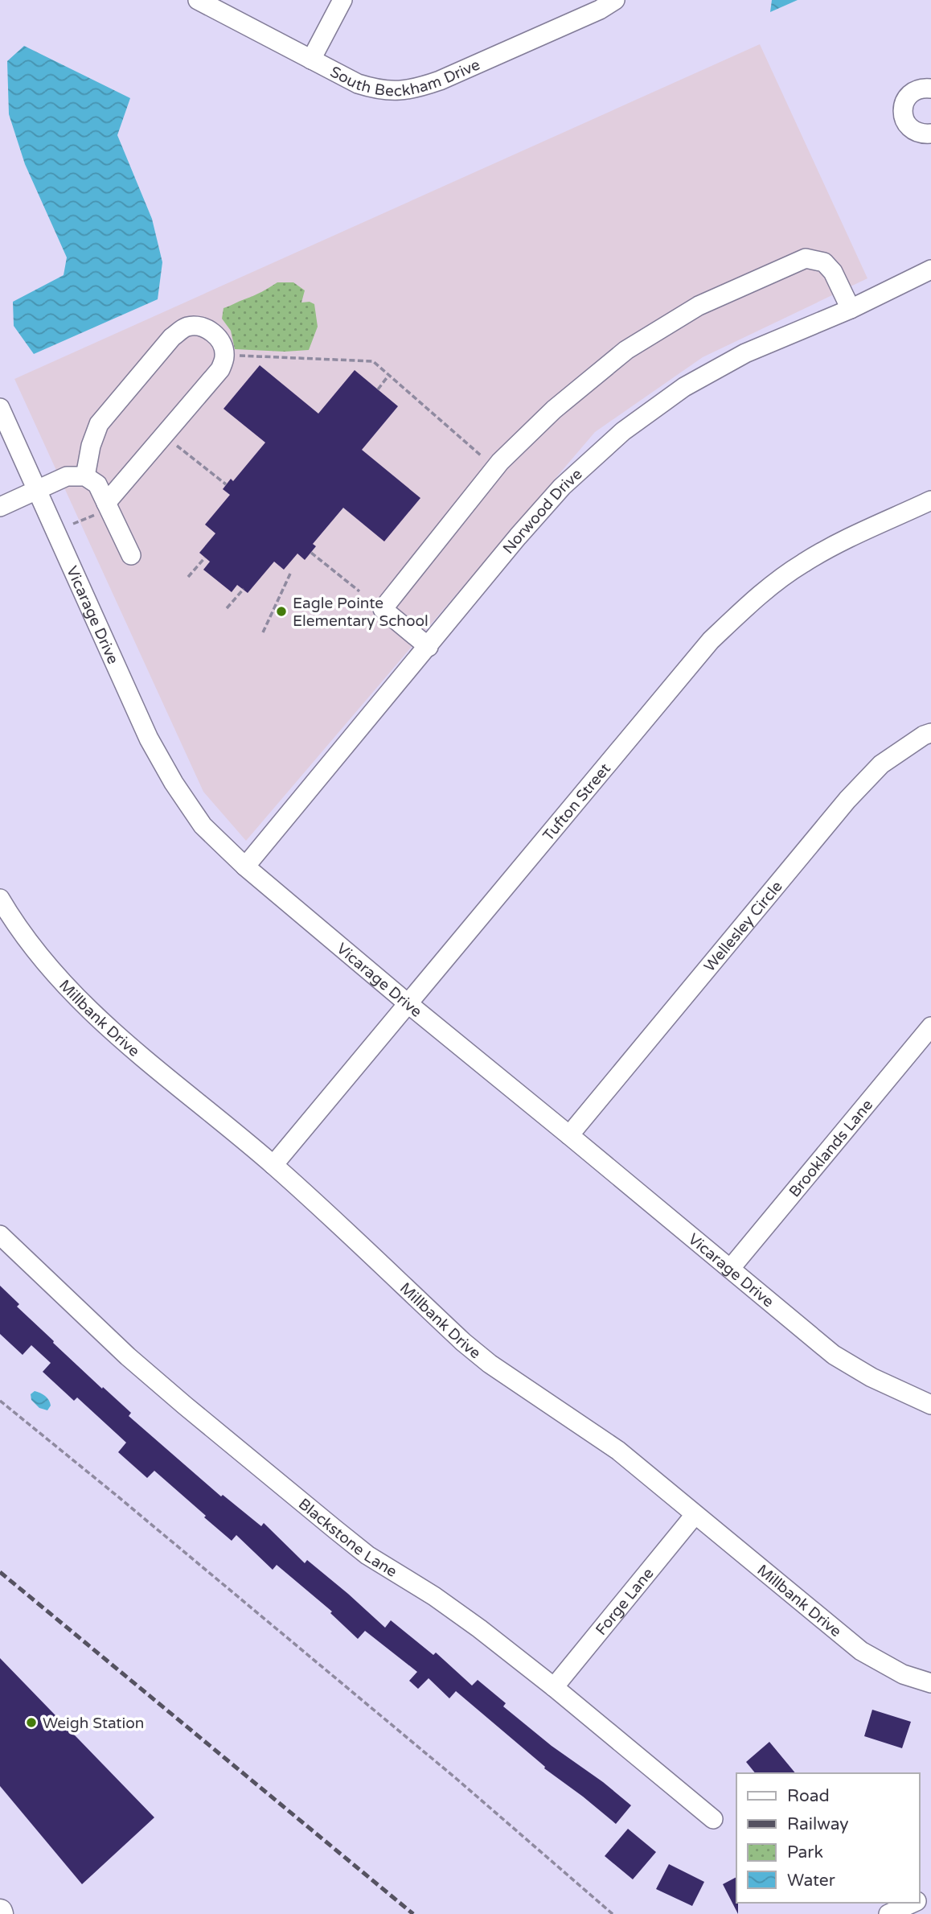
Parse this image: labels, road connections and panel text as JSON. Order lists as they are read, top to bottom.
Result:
{
  "streets": {
    "street": [
      "South Beckham Drive",
      "Norwood Drive",
      "Vicarage Drive",
      "Tufton Street",
      "Wellesley Circle",
      "Millbank Drive",
      "Brooklands Lane",
      "Blackstone Lane",
      "Forge Lane"
    ]
  },
  "crossings": [
    ["Norwood Drive", "Vicarage Drive"],
    ["Vicarage Drive", "Tufton Street"],
    ["Vicarage Drive", "Wellesley Circle"],
    ["Vicarage Drive", "Brooklands Lane"],
    ["Tufton Street", "Millbank Drive"],
    ["Millbank Drive", "Forge Lane"],
    ["Blackstone Lane", "Forge Lane"]
  ],
  "places": ["Eagle Pointe Elementary School", "Weigh Station"],
  "legend": [
    "Road",
    "Railway",
    "Park",
    "Water"
  ]
}
